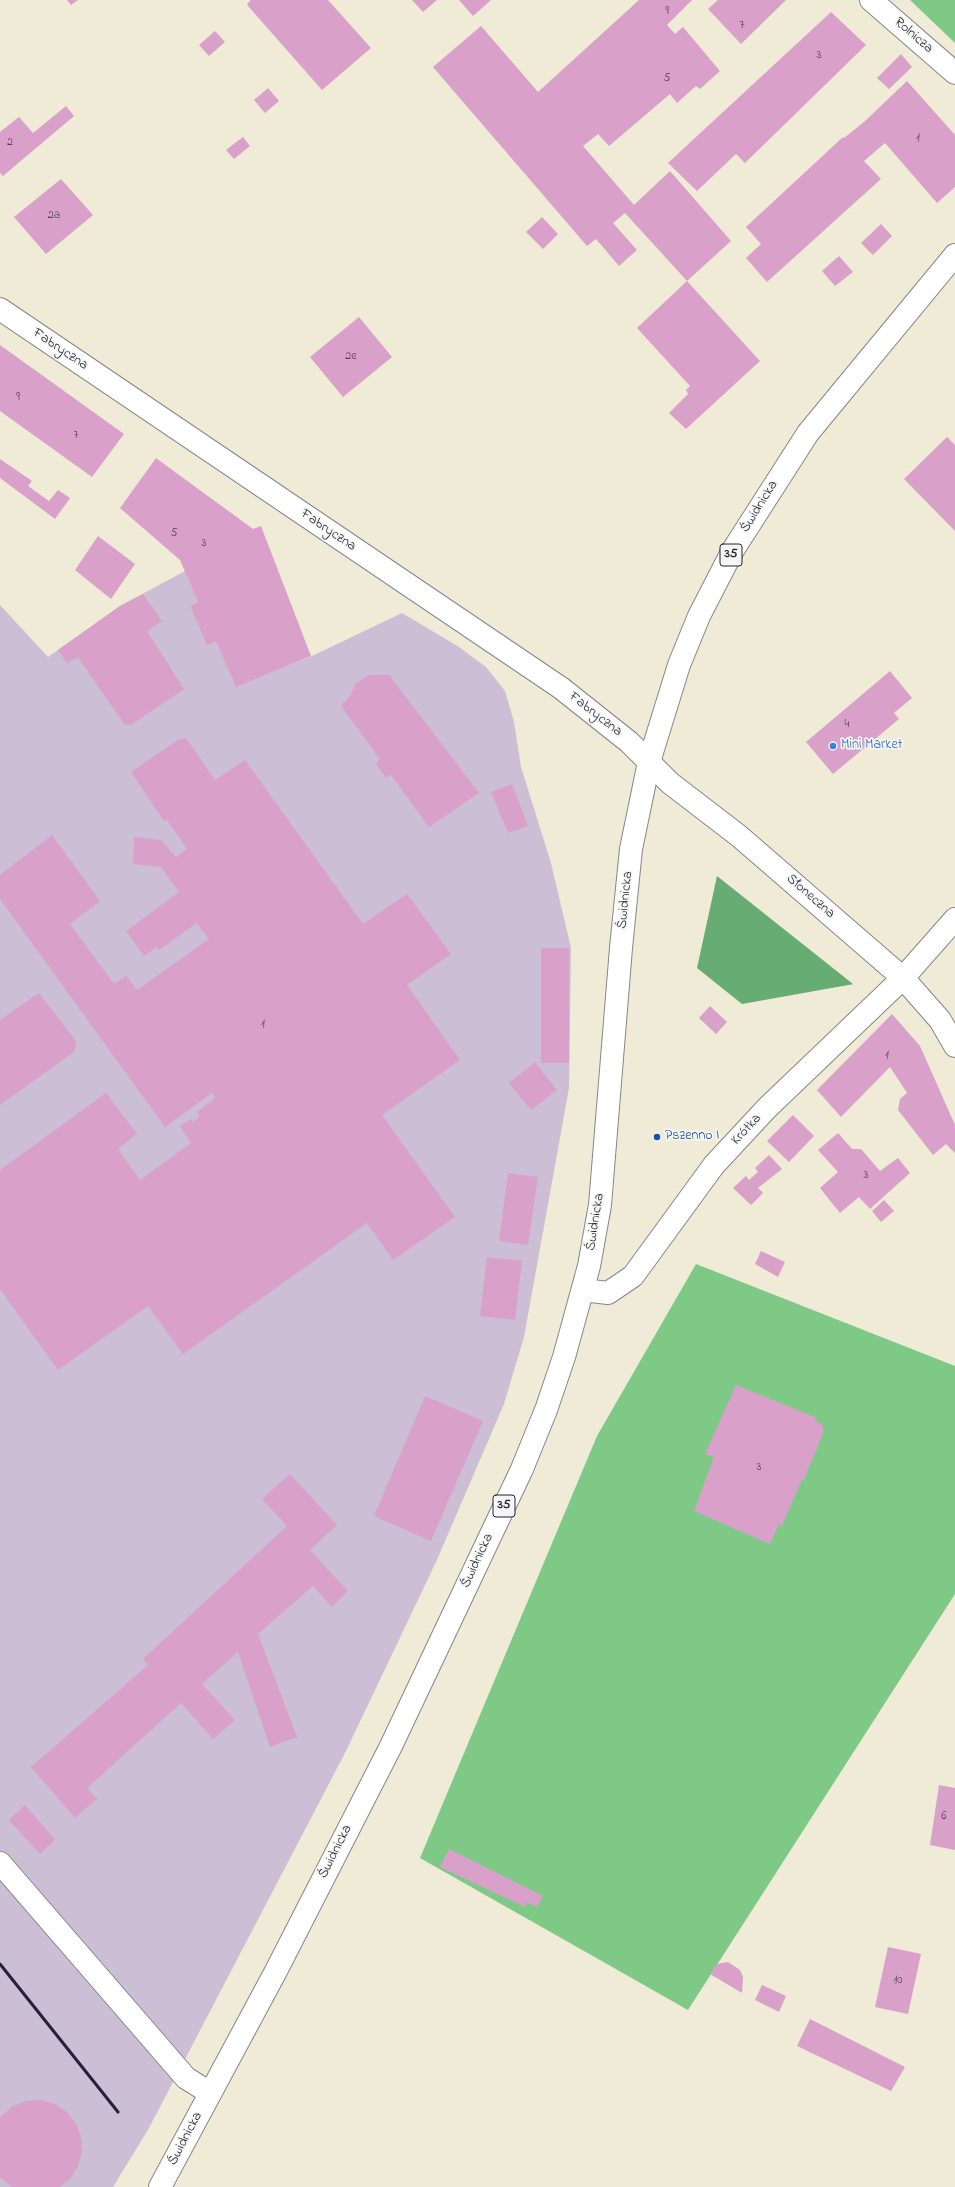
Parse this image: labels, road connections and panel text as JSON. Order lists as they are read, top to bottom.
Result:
{
  "streets": {
    "main road": [
      "Rolnicza",
      "Fabryczna",
      "Świdnicka",
      "35",
      "Słoneczna",
      "Krótka"
    ]
  },
  "crossings": [
    ["Fabryczna", "Świdnicka"],
    ["Fabryczna", "Słoneczna"],
    ["Świdnicka", "Słoneczna"],
    ["Świdnicka", "Krótka"],
    ["Słoneczna", "Krótka"]
  ],
  "places": ["Mini Market", "Pszenno I"],
  "house_numbers": [
    "9",
    "7",
    "3",
    "5",
    "1",
    "2",
    "2a",
    "2e",
    "9",
    "7",
    "5",
    "3",
    "4",
    "1",
    "1",
    "3",
    "3",
    "6",
    "10"
  ]
}
